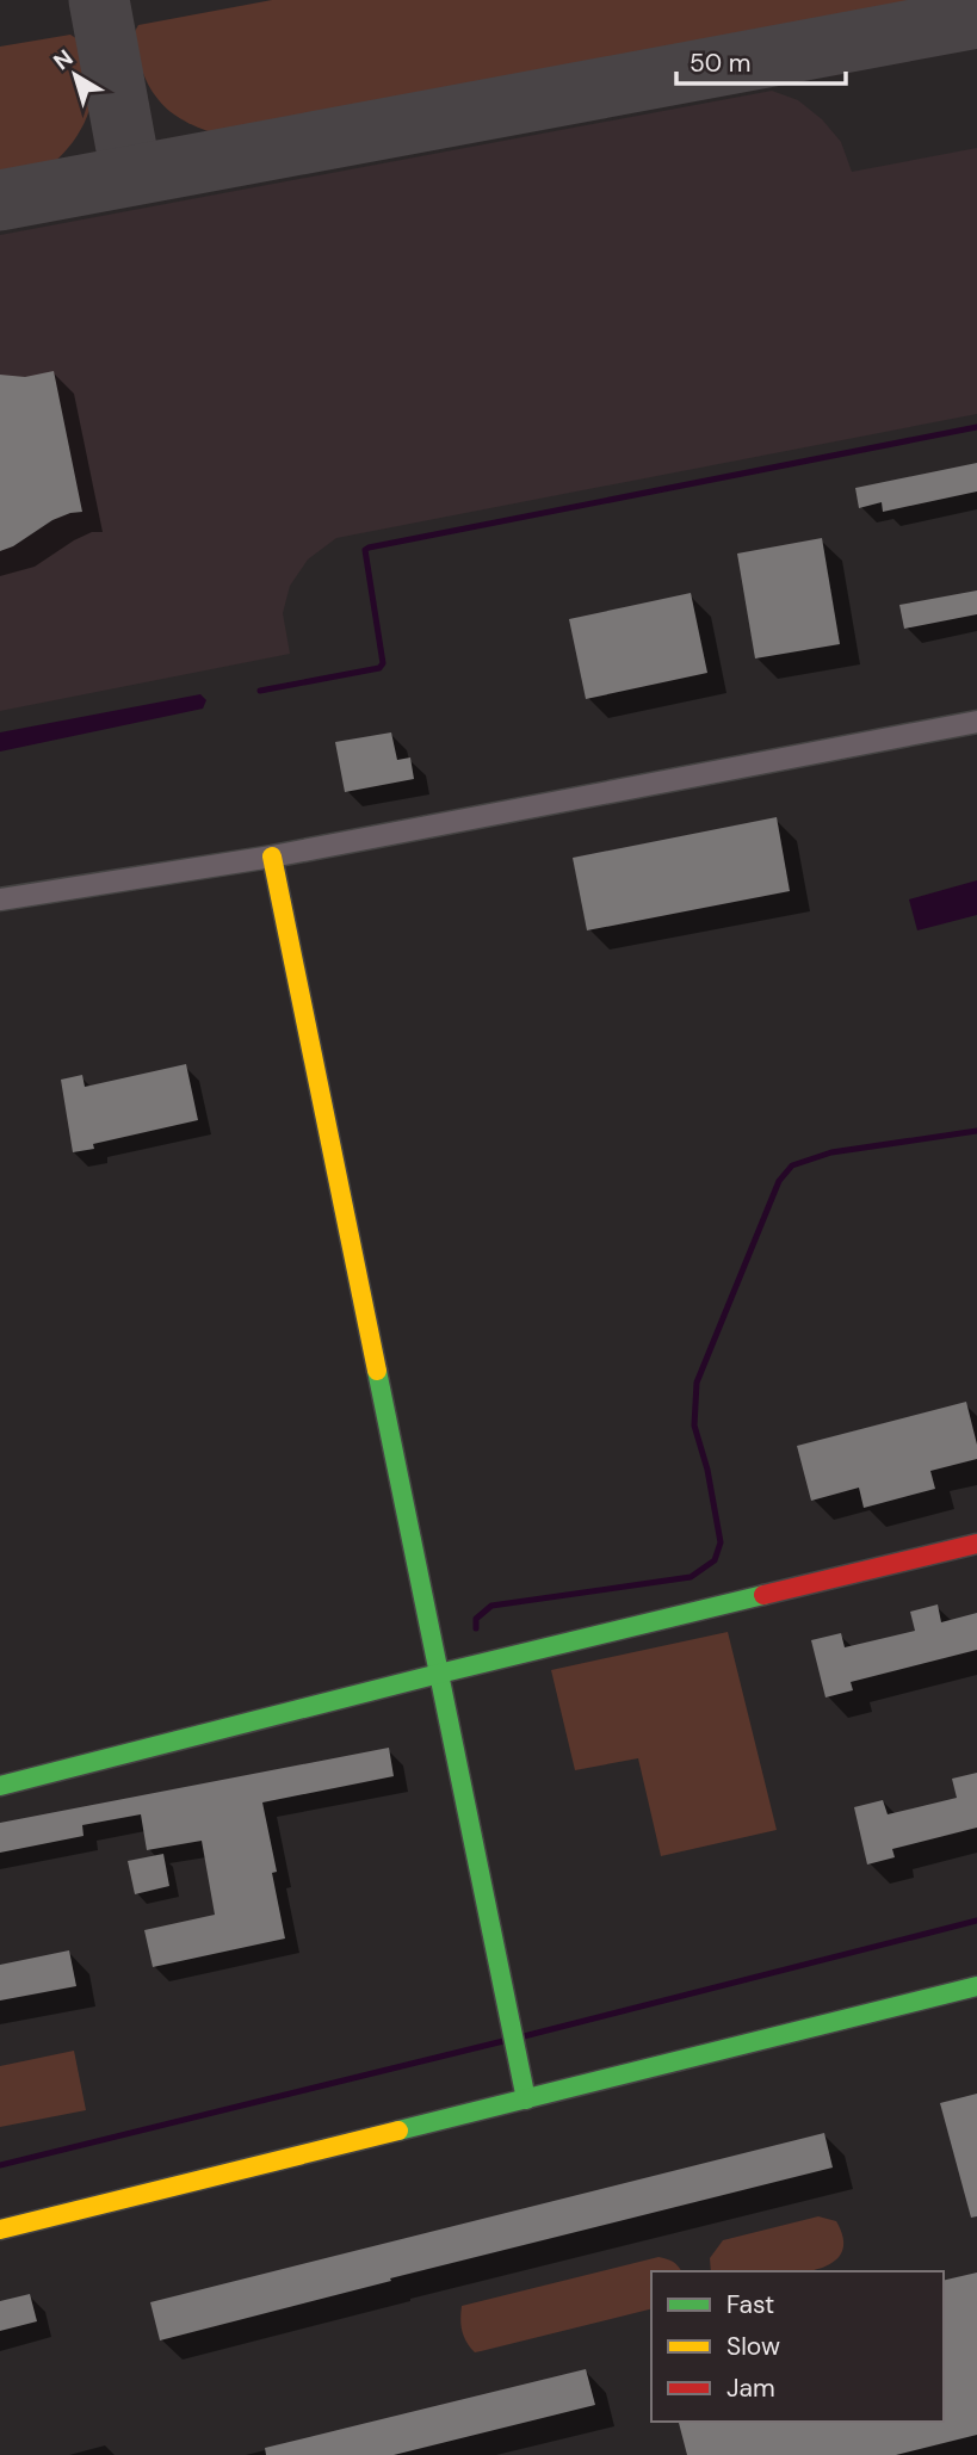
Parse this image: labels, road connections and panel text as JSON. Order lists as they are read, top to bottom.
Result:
{
  "legend": ["Fast", "Slow", "Jam"],
  "scale_bar": "50 m",
  "north": "top left"
}
